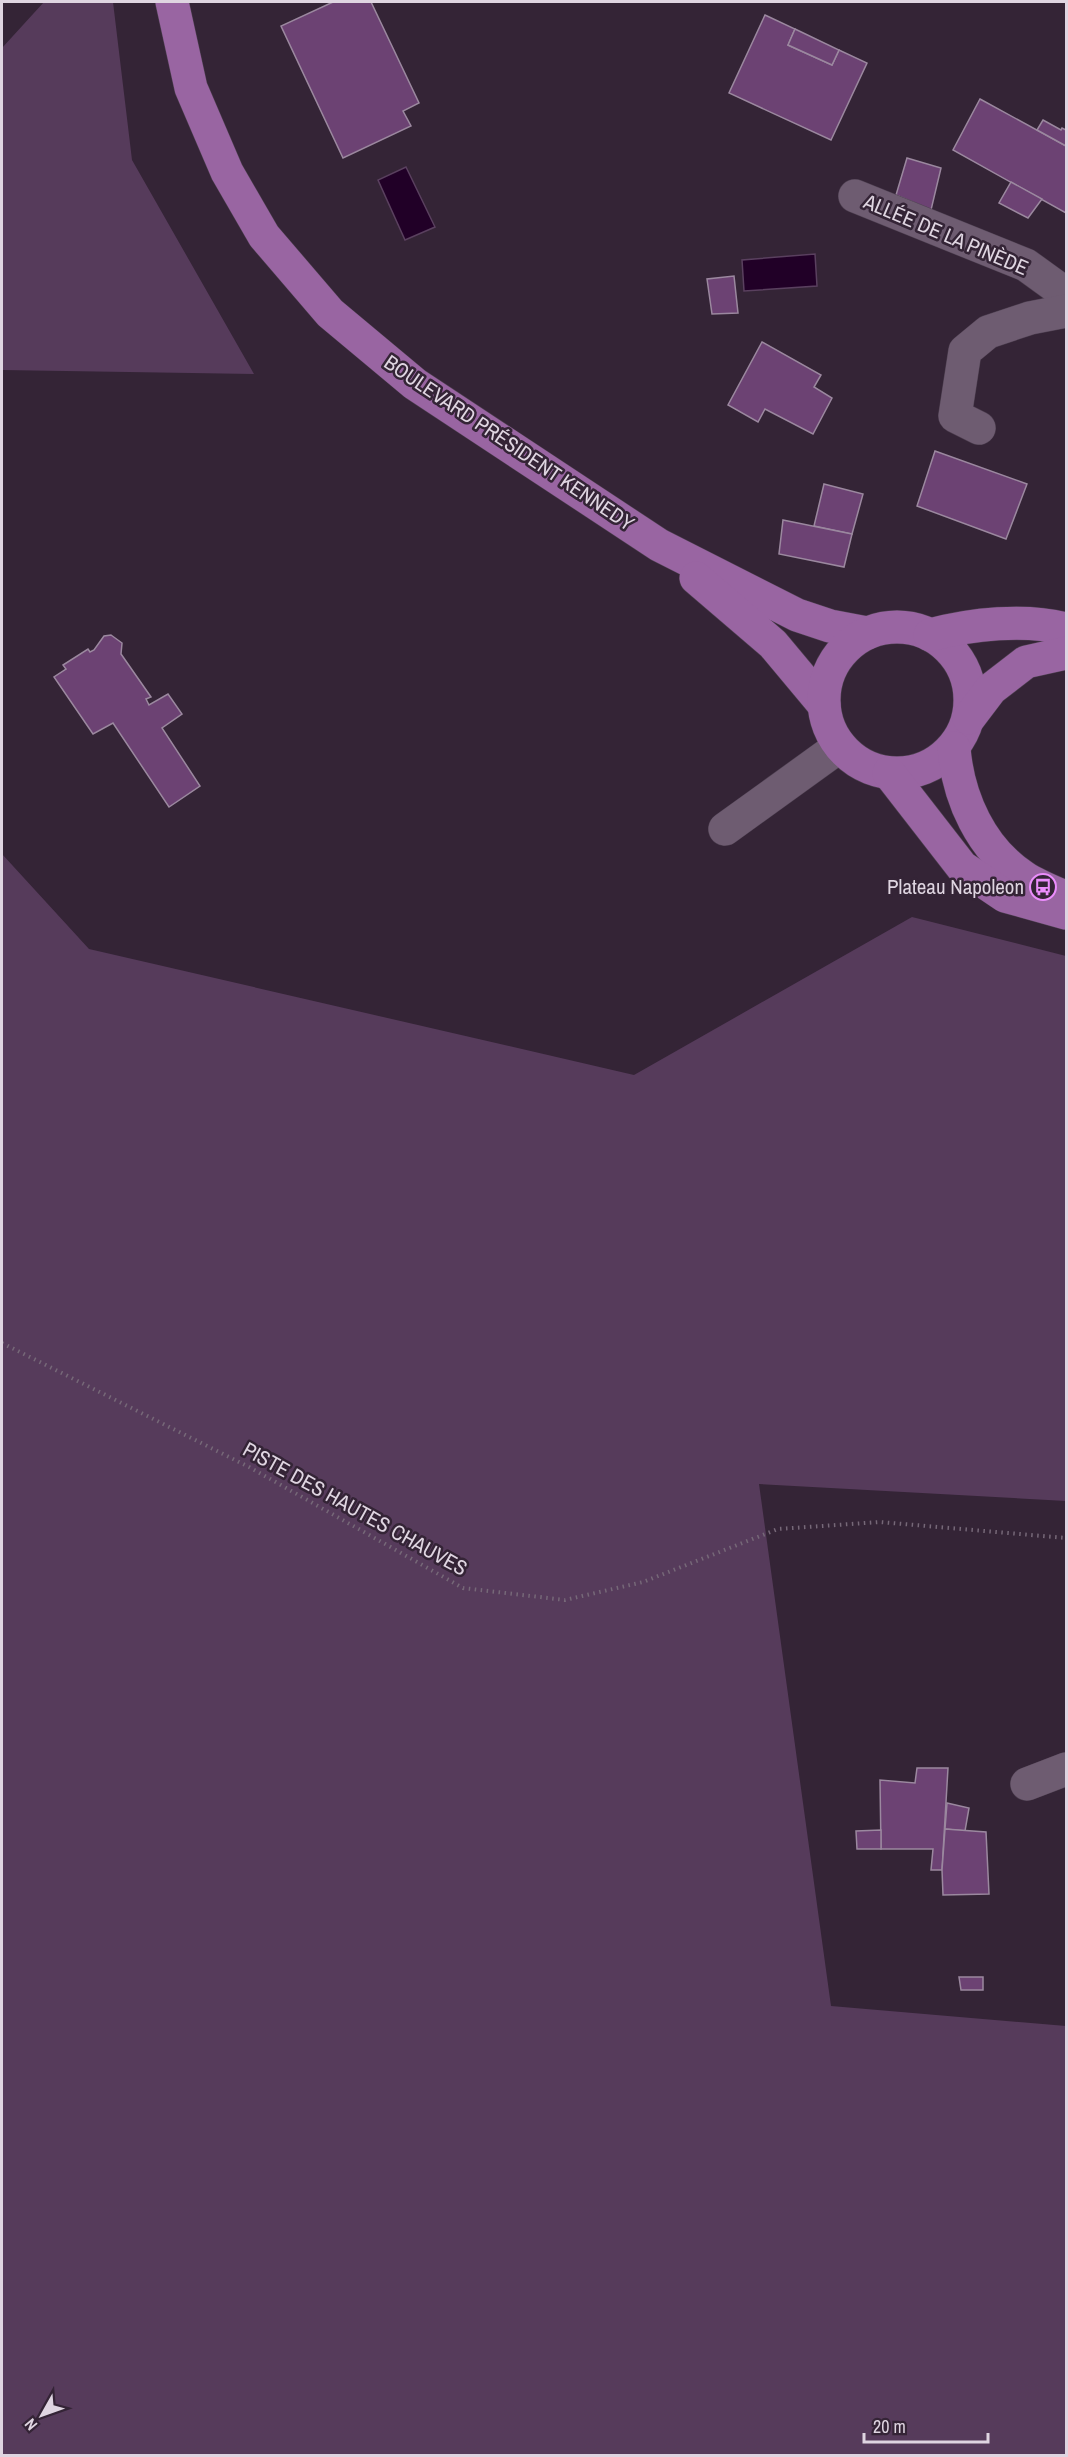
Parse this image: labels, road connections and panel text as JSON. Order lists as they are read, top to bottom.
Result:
{
  "streets": {
    "main road": ["BOULEVARD PRÉSIDENT KENNEDY"],
    "lane": ["ALLÉE DE LA PINÈDE"],
    "path": ["PISTE DES HAUTES CHAUVES"]
  },
  "places": {
    "bus stop": ["Plateau Napoleon"]
  },
  "scale_bar": "20 m",
  "north": "bottom left"
}
